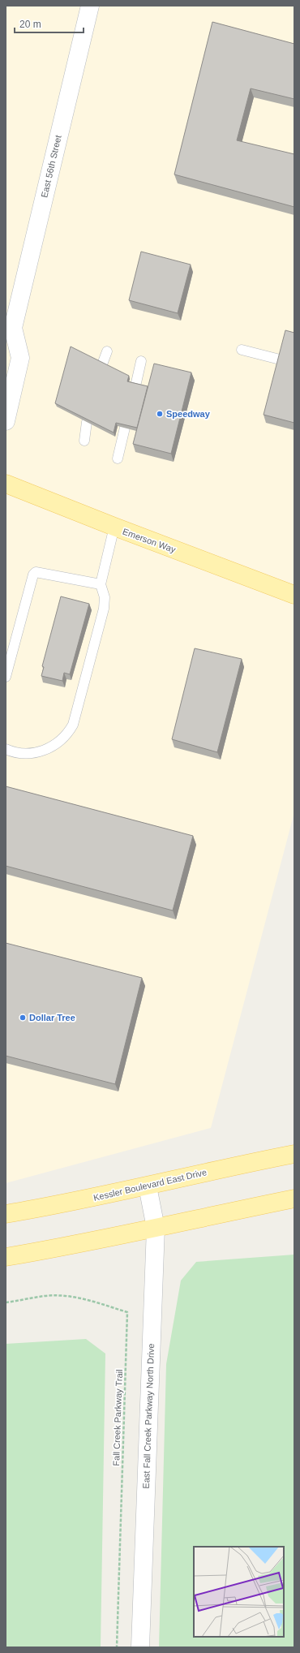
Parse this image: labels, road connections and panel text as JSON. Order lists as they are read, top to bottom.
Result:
{
  "streets": {
    "main road": ["Emerson Way", "Kessler Boulevard East Drive"],
    "street": ["East 56th Street", "East Fall Creek Parkway North Drive"],
    "path": ["Fall Creek Parkway Trail"]
  },
  "crossings": [
    ["Kessler Boulevard East Drive", "East Fall Creek Parkway North Drive"]
  ],
  "places": ["Speedway", "Dollar Tree"],
  "scale_bar": "20 m"
}
